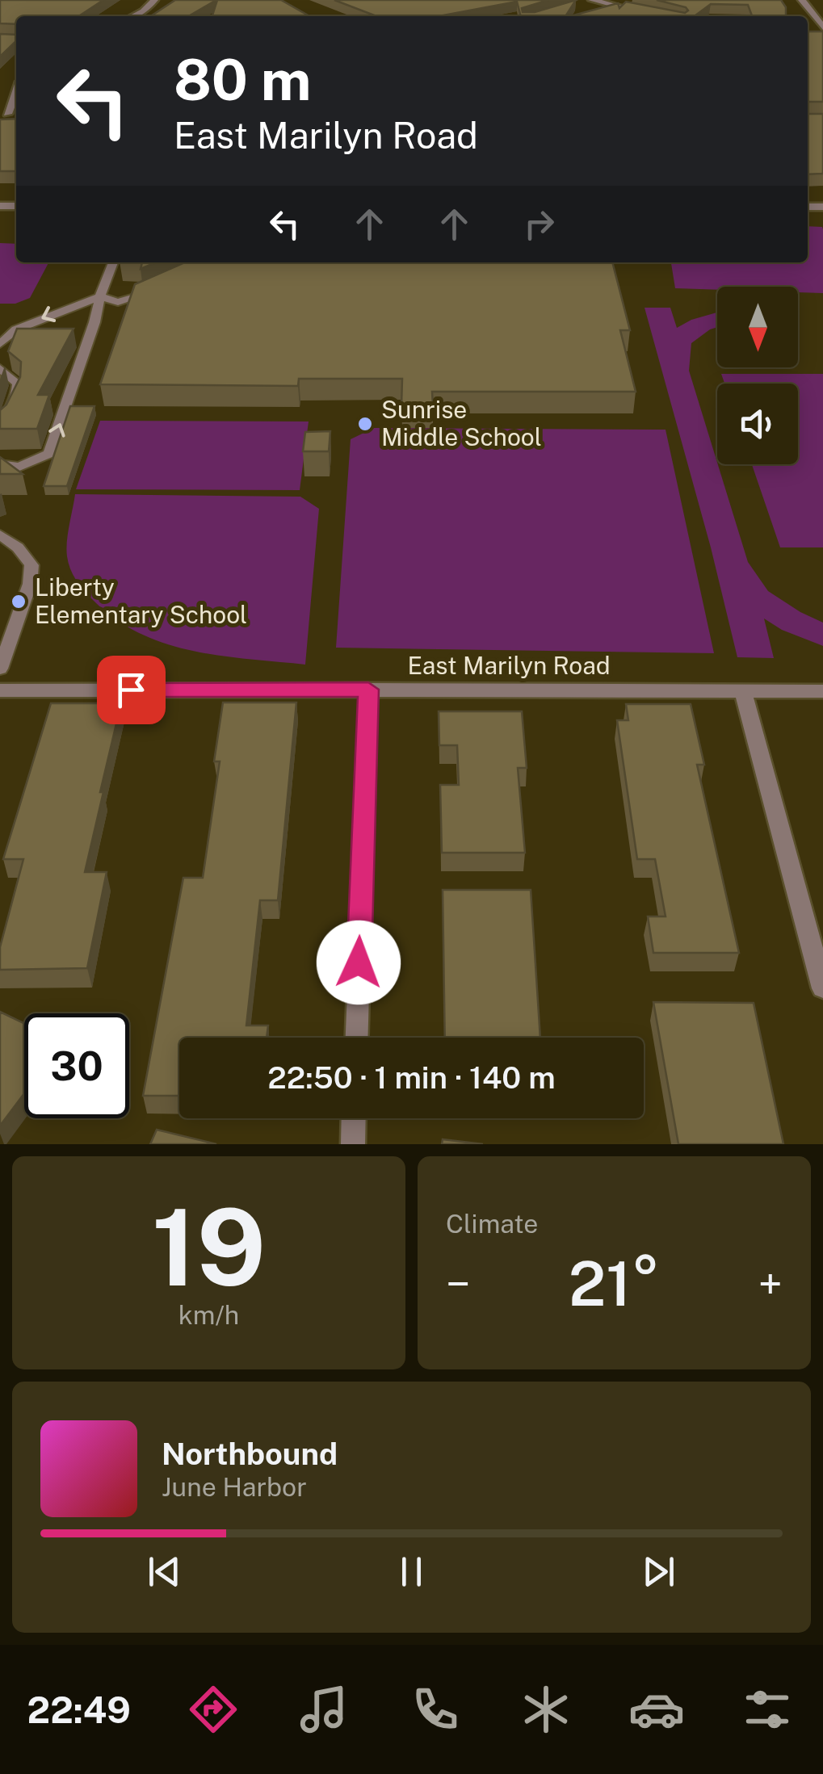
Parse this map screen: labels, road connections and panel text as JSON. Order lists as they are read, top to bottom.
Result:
{
  "streets": {
    "street": ["East Marilyn Road"]
  },
  "places": ["Sunrise Middle School", "Liberty Elementary School"],
  "north": "bottom",
  "page": {
    "turn": ["80 m", "East Marilyn Road"],
    "limit": "30",
    "trip": "22:50 · 1 min · 140 m",
    "tile": [
      ["19", "km/h"],
      "Climate"
    ],
    "heat": ["−", "21°", "+"],
    "song": ["Northbound", "June Harbor"],
    "tabs": "22:49"
  }
}
